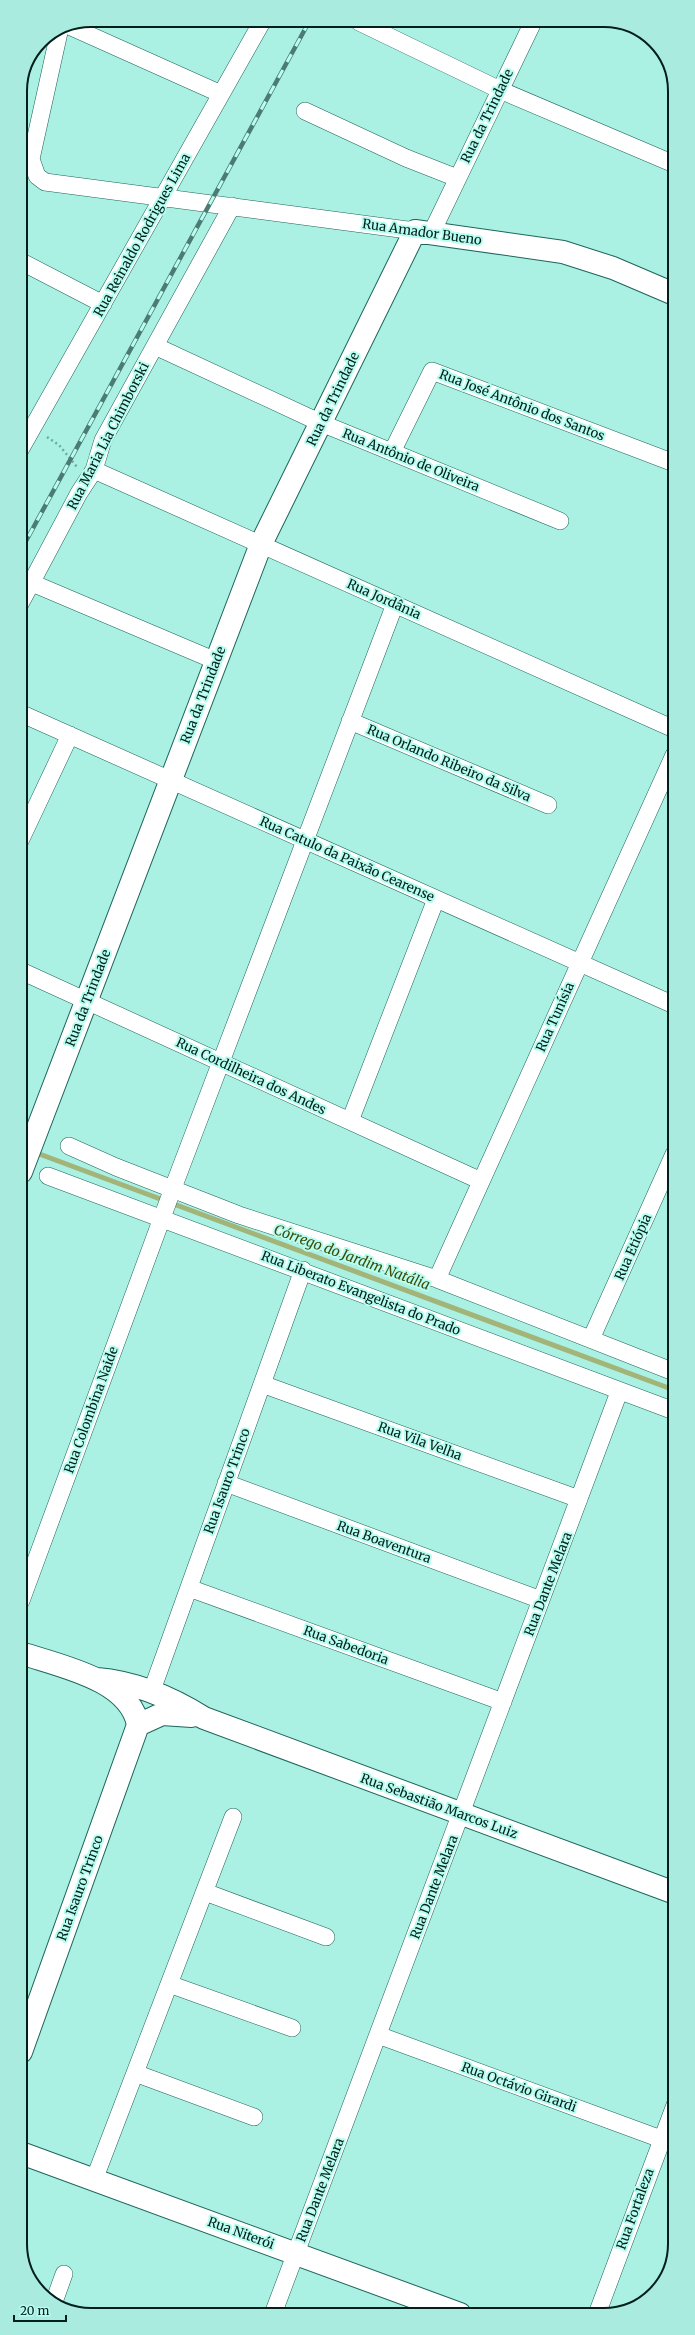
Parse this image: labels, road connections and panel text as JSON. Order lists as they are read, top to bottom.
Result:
{
  "streets": {
    "main road": [
      "Rua da Trindade",
      "Rua Amador Bueno",
      "Rua Isauro Trinco",
      "Rua Sebastião Marcos Luiz",
      "Rua Niterói"
    ],
    "street": [
      "Rua Reinaldo Rodrigues Lima",
      "Rua José Antônio dos Santos",
      "Rua Maria Lia Chimborski",
      "Rua Antônio de Oliveira",
      "Rua Jordânia",
      "Rua Orlando Ribeiro da Silva",
      "Rua Catulo da Paixão Cearense",
      "Rua Tunísia",
      "Rua Cordilheira dos Andes",
      "Rua Etiópia",
      "Rua Liberato Evangelista do Prado",
      "Rua Colombina Naide",
      "Rua Vila Velha",
      "Rua Boaventura",
      "Rua Dante Melara",
      "Rua Sabedoria",
      "Rua Octávio Girardi",
      "Rua Fortaleza"
    ]
  },
  "crossings": [
    ["Rua da Trindade", "Rua Amador Bueno"],
    ["Rua da Trindade", "Rua Antônio de Oliveira"],
    ["Rua da Trindade", "Rua Jordânia"],
    ["Rua da Trindade", "Rua Catulo da Paixão Cearense"],
    ["Rua da Trindade", "Rua Cordilheira dos Andes"],
    ["Rua Amador Bueno", "Rua Reinaldo Rodrigues Lima"],
    ["Rua Amador Bueno", "Rua Maria Lia Chimborski"],
    ["Rua José Antônio dos Santos", "Rua Antônio de Oliveira"],
    ["Rua Maria Lia Chimborski", "Rua Antônio de Oliveira"],
    ["Rua Maria Lia Chimborski", "Rua Jordânia"],
    ["Rua Jordânia", "Rua Colombina Naide"],
    ["Rua Orlando Ribeiro da Silva", "Rua Colombina Naide"],
    ["Rua Catulo da Paixão Cearense", "Rua Tunísia"],
    ["Rua Catulo da Paixão Cearense", "Rua Colombina Naide"],
    ["Rua Tunísia", "Rua Cordilheira dos Andes"],
    ["Rua Cordilheira dos Andes", "Rua Colombina Naide"],
    ["Rua Liberato Evangelista do Prado", "Rua Colombina Naide"],
    ["Rua Liberato Evangelista do Prado", "Rua Isauro Trinco"],
    ["Rua Liberato Evangelista do Prado", "Rua Dante Melara"],
    ["Rua Vila Velha", "Rua Isauro Trinco"],
    ["Rua Vila Velha", "Rua Dante Melara"],
    ["Rua Isauro Trinco", "Rua Boaventura"],
    ["Rua Isauro Trinco", "Rua Sabedoria"],
    ["Rua Isauro Trinco", "Rua Sebastião Marcos Luiz"],
    ["Rua Boaventura", "Rua Dante Melara"],
    ["Rua Dante Melara", "Rua Sabedoria"],
    ["Rua Dante Melara", "Rua Sebastião Marcos Luiz"],
    ["Rua Dante Melara", "Rua Octávio Girardi"],
    ["Rua Dante Melara", "Rua Niterói"],
    ["Rua Octávio Girardi", "Rua Fortaleza"]
  ],
  "water": ["Córrego do Jardim Natália"],
  "scale_bar": "20 m"
}
